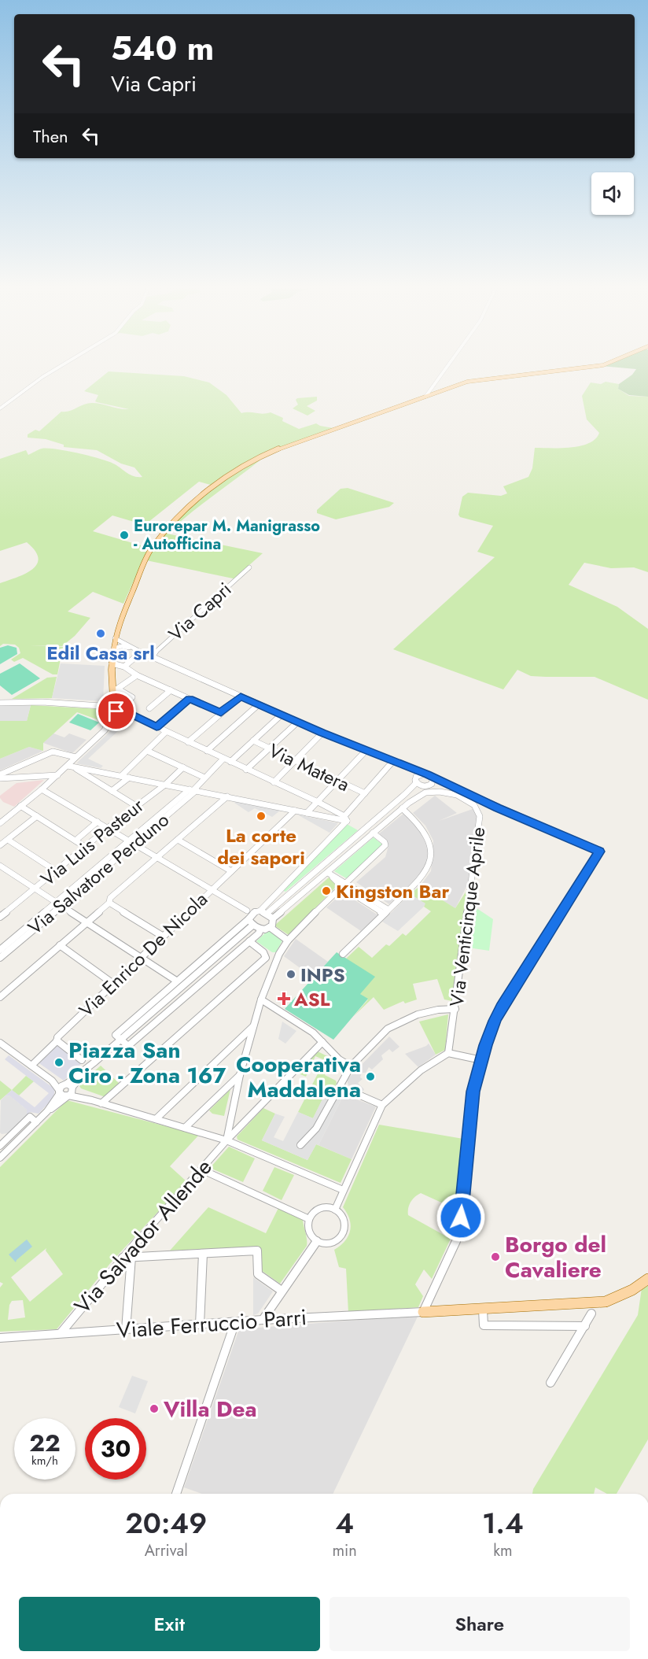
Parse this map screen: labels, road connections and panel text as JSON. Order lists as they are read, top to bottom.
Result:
{
  "streets": {
    "street": [
      "Via Capri",
      "Via Matera",
      "Via Luis Pasteur",
      "Via Salvatore Perduno",
      "Via Venticinque Aprile",
      "Via Enrico De Nicola",
      "Via Salvador Allende",
      "Viale Ferruccio Parri"
    ]
  },
  "crossings": [
    ["Via Salvador Allende", "Viale Ferruccio Parri"]
  ],
  "places": {
    "other": [
      "Eurorepar M. Manigrasso - Autofficina",
      "Edil Casa srl",
      "La corte dei sapori",
      "Kingston Bar",
      "INPS",
      "Piazza San Ciro - Zona 167",
      "Cooperativa Maddalena",
      "Borgo del Cavaliere",
      "Villa Dea"
    ],
    "health": ["ASL"]
  },
  "page": {
    "turn": ["540 m", "Via Capri"],
    "then": "Then",
    "speed": "22 km/h",
    "limit": "30",
    "eta": [
      "20:49",
      "Arrival",
      "4",
      "min",
      "1.4",
      "km"
    ],
    "buttons": ["Exit", "Share"]
  }
}
